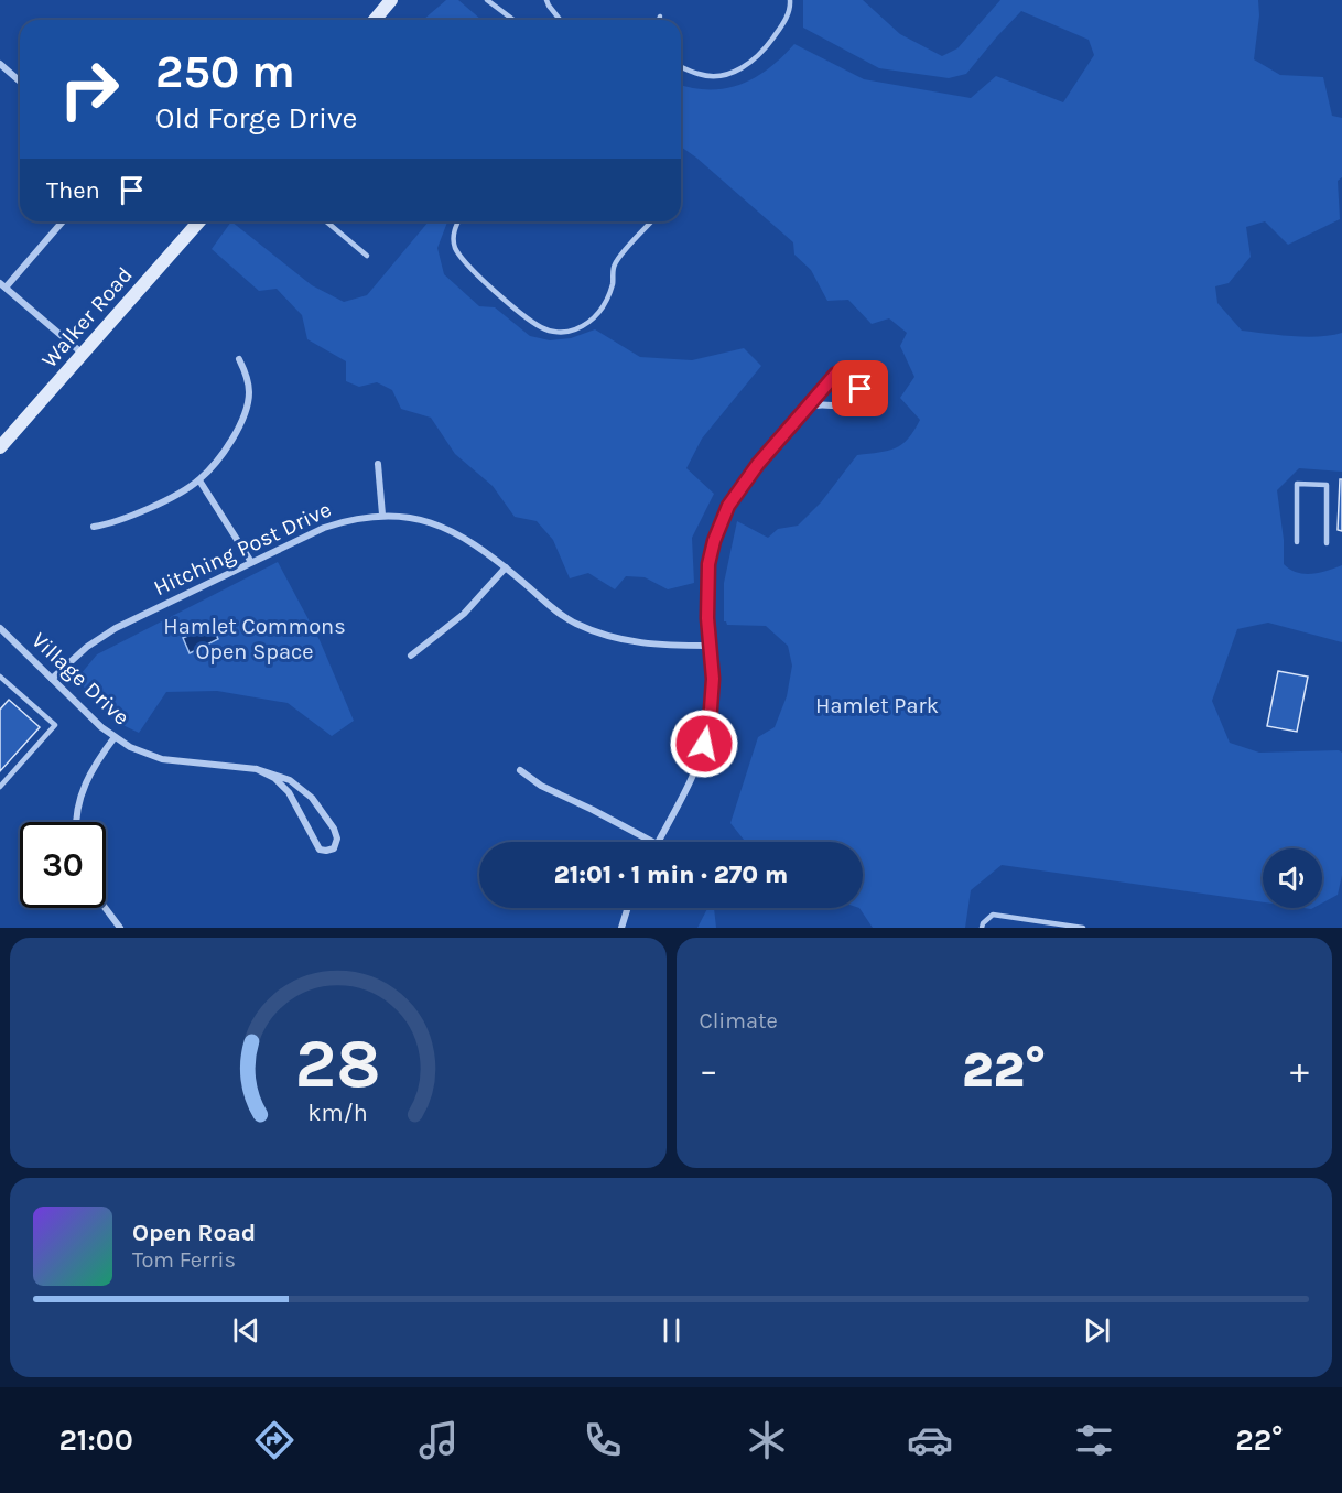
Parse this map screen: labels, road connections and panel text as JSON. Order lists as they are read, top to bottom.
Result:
{
  "streets": {
    "street": ["Walker Road", "Hitching Post Drive", "Village Drive"]
  },
  "crossings": [
    ["Hitching Post Drive", "Village Drive"]
  ],
  "parks": ["Hamlet Commons Open Space", "Hamlet Park"],
  "page": {
    "turn": ["250 m", "Old Forge Drive"],
    "then": "Then",
    "limit": "30",
    "trip": "21:01 · 1 min · 270 m",
    "tile": "Climate",
    "heat": ["−", "22°", "+"],
    "song": ["Open Road", "Tom Ferris"],
    "tabs": ["21:00", "22°"],
    "gauge": ["28", "km/h"]
  }
}
